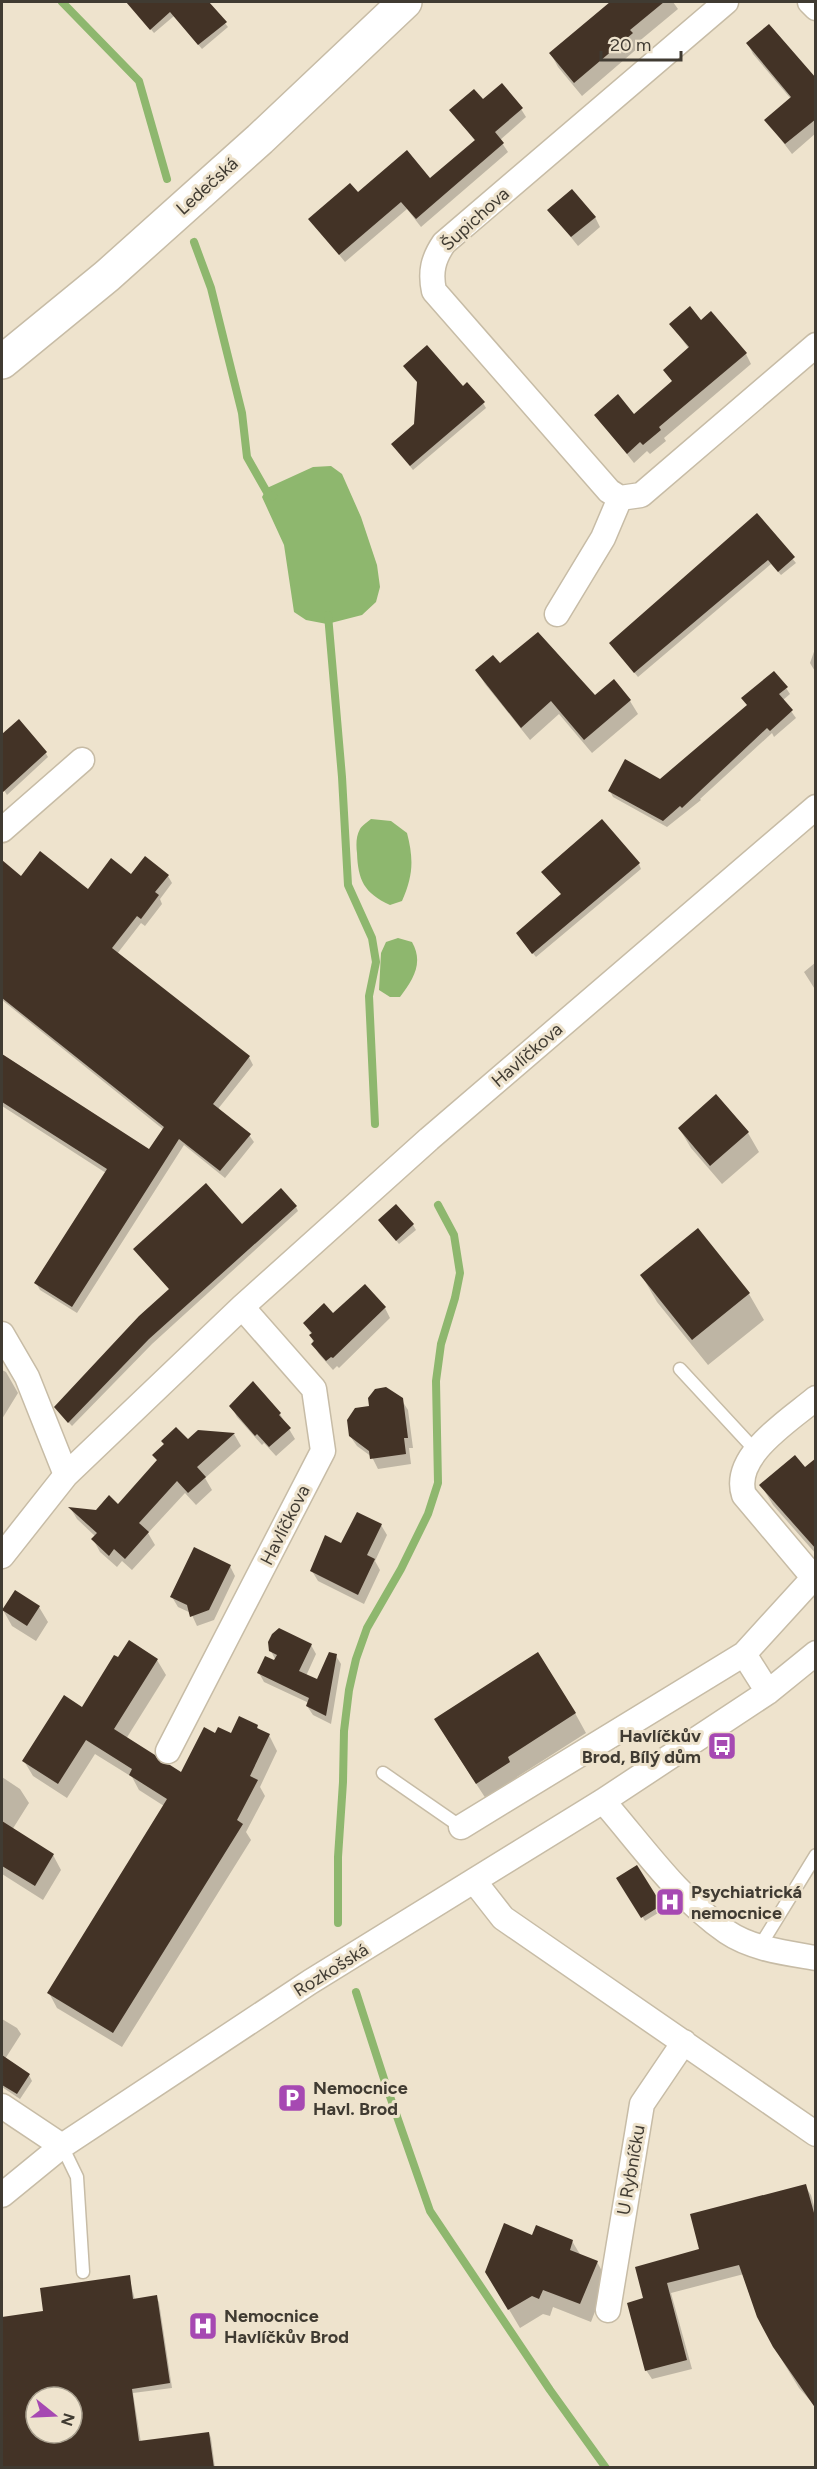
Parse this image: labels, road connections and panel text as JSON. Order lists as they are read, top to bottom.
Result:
{
  "streets": {
    "main road": ["Ledečská"],
    "street": [
      "Šupichova",
      "Havlíčkova",
      "Rozkošská",
      "U Rybníčku"
    ]
  },
  "places": {
    "bus stop": ["Havlíčkův Brod, Bílý dům"],
    "hospital": ["Psychiatrická nemocnice", "Nemocnice Havlíčkův Brod"],
    "parking": ["Nemocnice Havl. Brod"]
  },
  "scale_bar": "20 m",
  "north": "right"
}
